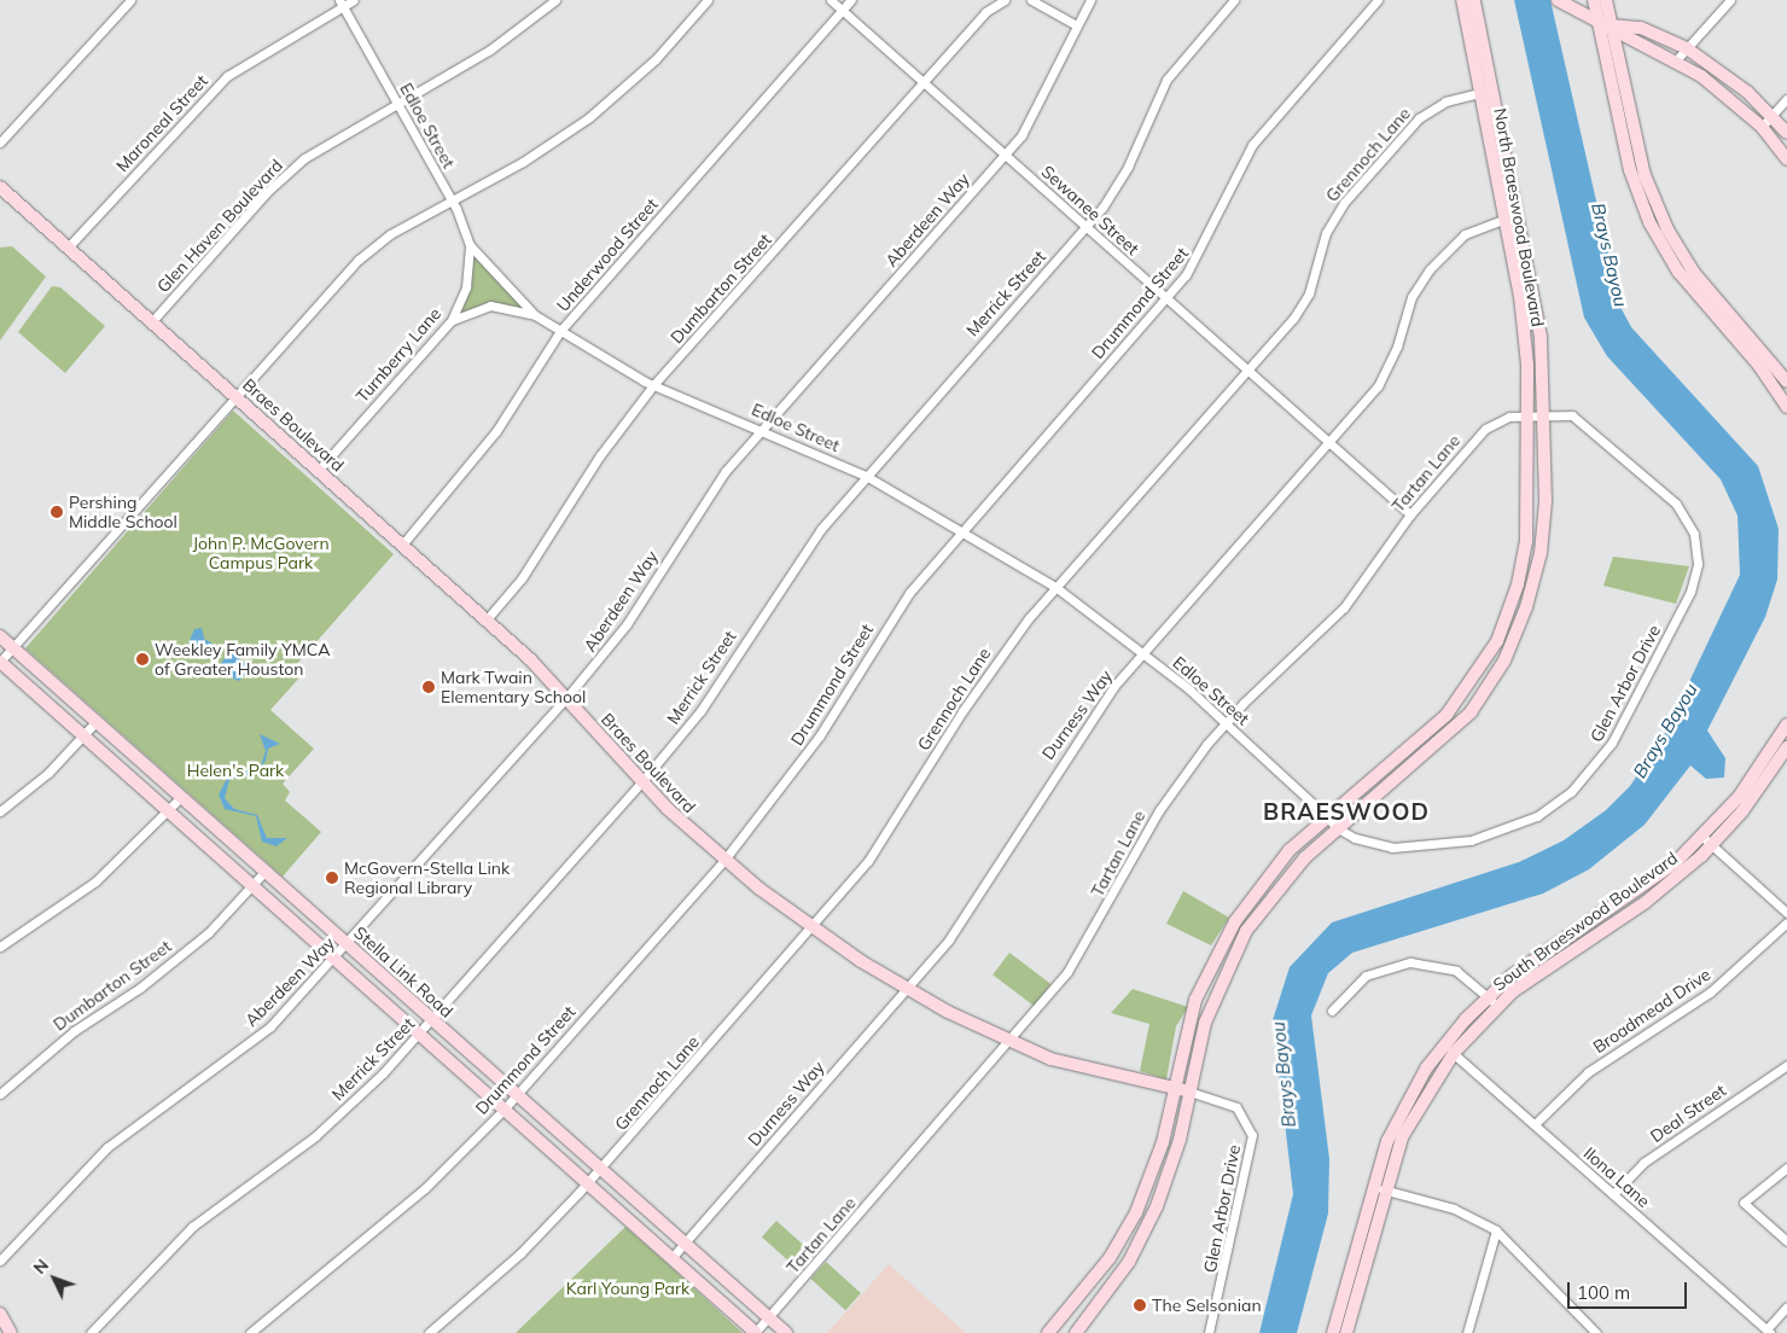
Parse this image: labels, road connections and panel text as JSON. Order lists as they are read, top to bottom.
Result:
{
  "streets": {
    "main road": [
      "North Braeswood Boulevard",
      "Braes Boulevard",
      "South Braeswood Boulevard",
      "Stella Link Road"
    ],
    "street": [
      "Maroneal Street",
      "Edloe Street",
      "Grennoch Lane",
      "Sewanee Street",
      "Aberdeen Way",
      "Glen Haven Boulevard",
      "Underwood Street",
      "Dumbarton Street",
      "Merrick Street",
      "Drummond Street",
      "Turnberry Lane",
      "Tartan Lane",
      "Glen Arbor Drive",
      "Durness Way",
      "Broadmead Drive",
      "Deal Street",
      "Ilona Lane"
    ]
  },
  "crossings": [
    ["Maroneal Street", "Edloe Street"],
    ["Maroneal Street", "Braes Boulevard"],
    ["Edloe Street", "Grennoch Lane"],
    ["Edloe Street", "North Braeswood Boulevard"],
    ["Edloe Street", "Aberdeen Way"],
    ["Edloe Street", "Glen Haven Boulevard"],
    ["Edloe Street", "Underwood Street"],
    ["Edloe Street", "Dumbarton Street"],
    ["Edloe Street", "Merrick Street"],
    ["Edloe Street", "Drummond Street"],
    ["Edloe Street", "Turnberry Lane"],
    ["Edloe Street", "Tartan Lane"],
    ["Edloe Street", "Glen Arbor Drive"],
    ["Edloe Street", "Durness Way"],
    ["Grennoch Lane", "Sewanee Street"],
    ["Grennoch Lane", "North Braeswood Boulevard"],
    ["Grennoch Lane", "Braes Boulevard"],
    ["Grennoch Lane", "Stella Link Road"],
    ["Sewanee Street", "Aberdeen Way"],
    ["Sewanee Street", "Underwood Street"],
    ["Sewanee Street", "Dumbarton Street"],
    ["Sewanee Street", "Merrick Street"],
    ["Sewanee Street", "Drummond Street"],
    ["Sewanee Street", "Tartan Lane"],
    ["Sewanee Street", "Durness Way"],
    ["North Braeswood Boulevard", "Braes Boulevard"],
    ["North Braeswood Boulevard", "Tartan Lane"],
    ["North Braeswood Boulevard", "Glen Arbor Drive"],
    ["North Braeswood Boulevard", "Durness Way"],
    ["Aberdeen Way", "Braes Boulevard"],
    ["Aberdeen Way", "Stella Link Road"],
    ["Glen Haven Boulevard", "Braes Boulevard"],
    ["Underwood Street", "Braes Boulevard"],
    ["Dumbarton Street", "Braes Boulevard"],
    ["Dumbarton Street", "Stella Link Road"],
    ["Merrick Street", "Braes Boulevard"],
    ["Merrick Street", "Stella Link Road"],
    ["Drummond Street", "Braes Boulevard"],
    ["Drummond Street", "Stella Link Road"],
    ["Turnberry Lane", "Braes Boulevard"],
    ["Braes Boulevard", "Tartan Lane"],
    ["Braes Boulevard", "Glen Arbor Drive"],
    ["Braes Boulevard", "Durness Way"],
    ["Tartan Lane", "Glen Arbor Drive"],
    ["Tartan Lane", "Stella Link Road"],
    ["Durness Way", "Stella Link Road"],
    ["South Braeswood Boulevard", "Ilona Lane"],
    ["Broadmead Drive", "Ilona Lane"],
    ["Deal Street", "Ilona Lane"]
  ],
  "districts": ["BRAESWOOD"],
  "water": ["Brays Bayou"],
  "parks": ["John P. McGovern Campus Park", "Helen's Park", "Karl Young Park"],
  "places": [
    "Pershing Middle School",
    "Weekley Family YMCA of Greater Houston",
    "Mark Twain Elementary School",
    "McGovern-Stella Link Regional Library",
    "The Selsonian"
  ],
  "scale_bar": "100 m",
  "north": "top left"
}
